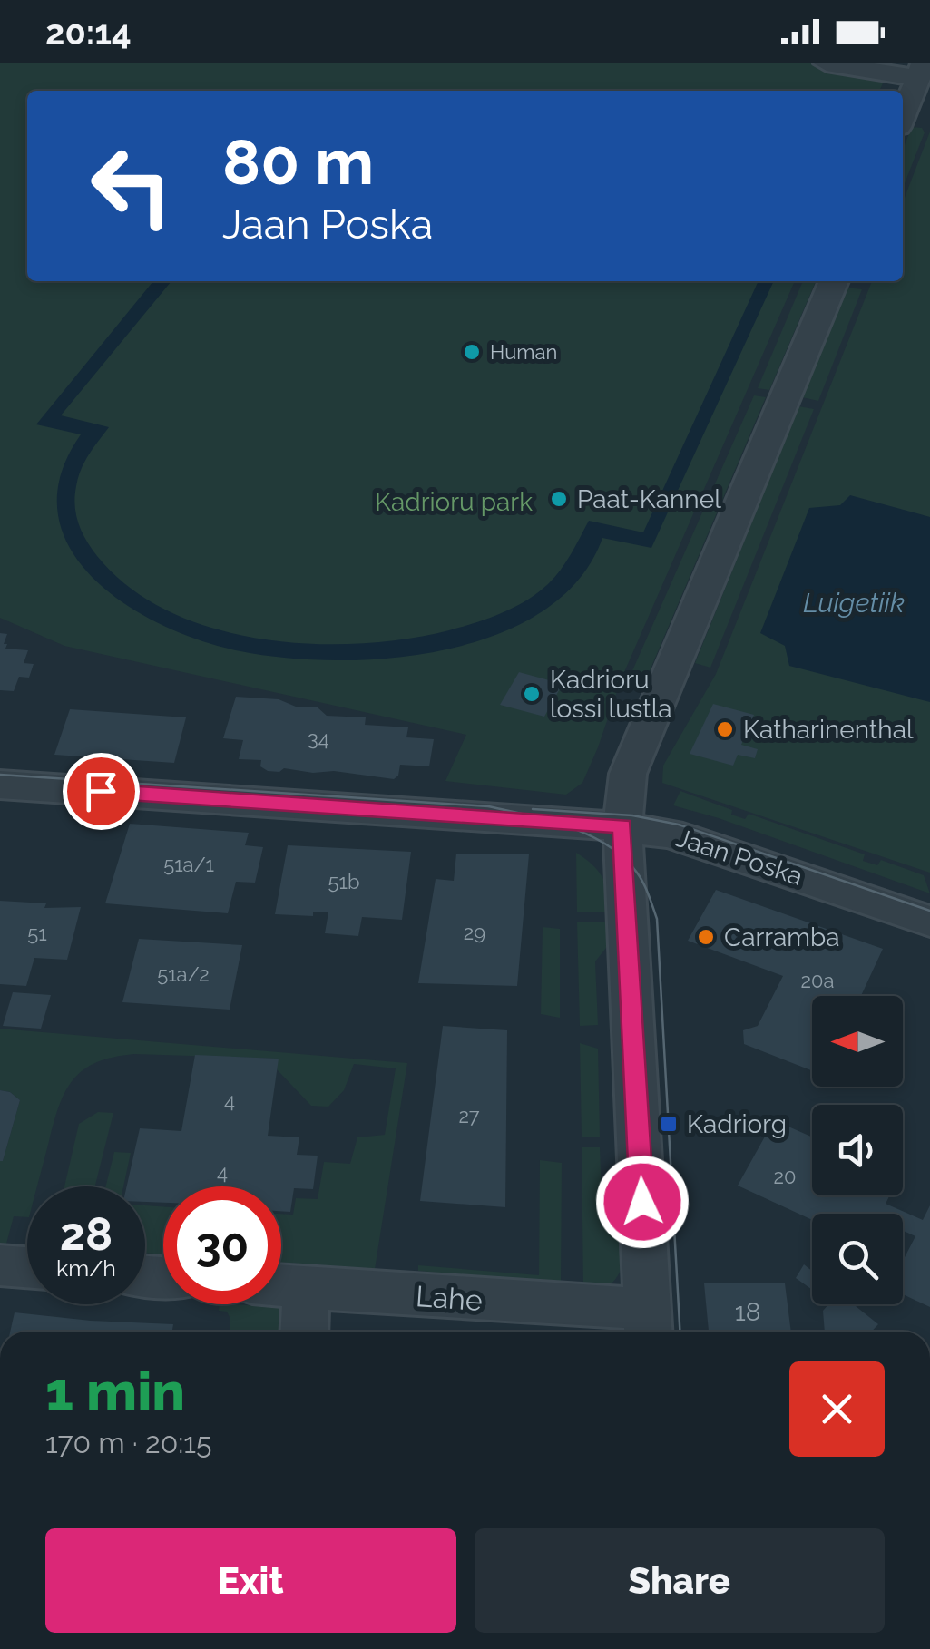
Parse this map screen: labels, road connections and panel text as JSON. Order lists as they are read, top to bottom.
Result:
{
  "streets": {
    "street": ["Jaan Poska", "Lahe"]
  },
  "water": ["Luigetiik"],
  "parks": ["Kadrioru park"],
  "places": {
    "other": [
      "Human",
      "Paat-Kannel",
      "Kadrioru lossi lustla",
      "Katharinenthal",
      "Carramba"
    ],
    "transit": ["Kadriorg"]
  },
  "house_numbers": [
    "34",
    "51a/1",
    "51b",
    "29",
    "51",
    "51a/2",
    "20a",
    "4",
    "27",
    "4",
    "20",
    "18"
  ],
  "north": "left",
  "page": {
    "status": "20:14",
    "turn": ["80 m", "Jaan Poska"],
    "speed": "28 km/h",
    "limit": "30",
    "heading": ["1 min", "170 m · 20:15"],
    "buttons": ["Exit", "Share"]
  }
}
